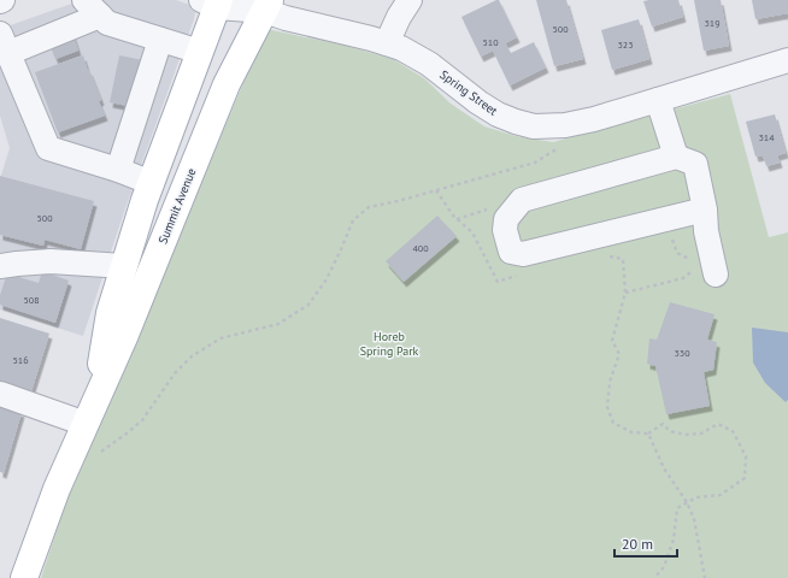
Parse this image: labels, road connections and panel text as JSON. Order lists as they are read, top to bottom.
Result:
{
  "streets": {
    "main road": ["Summit Avenue"],
    "street": ["Spring Street"]
  },
  "crossings": [
    ["Spring Street", "Summit Avenue"]
  ],
  "parks": ["Horeb Spring Park"],
  "house_numbers": [
    "319",
    "500",
    "510",
    "323",
    "314",
    "500",
    "400",
    "508",
    "330",
    "516"
  ],
  "scale_bar": "20 m"
}
